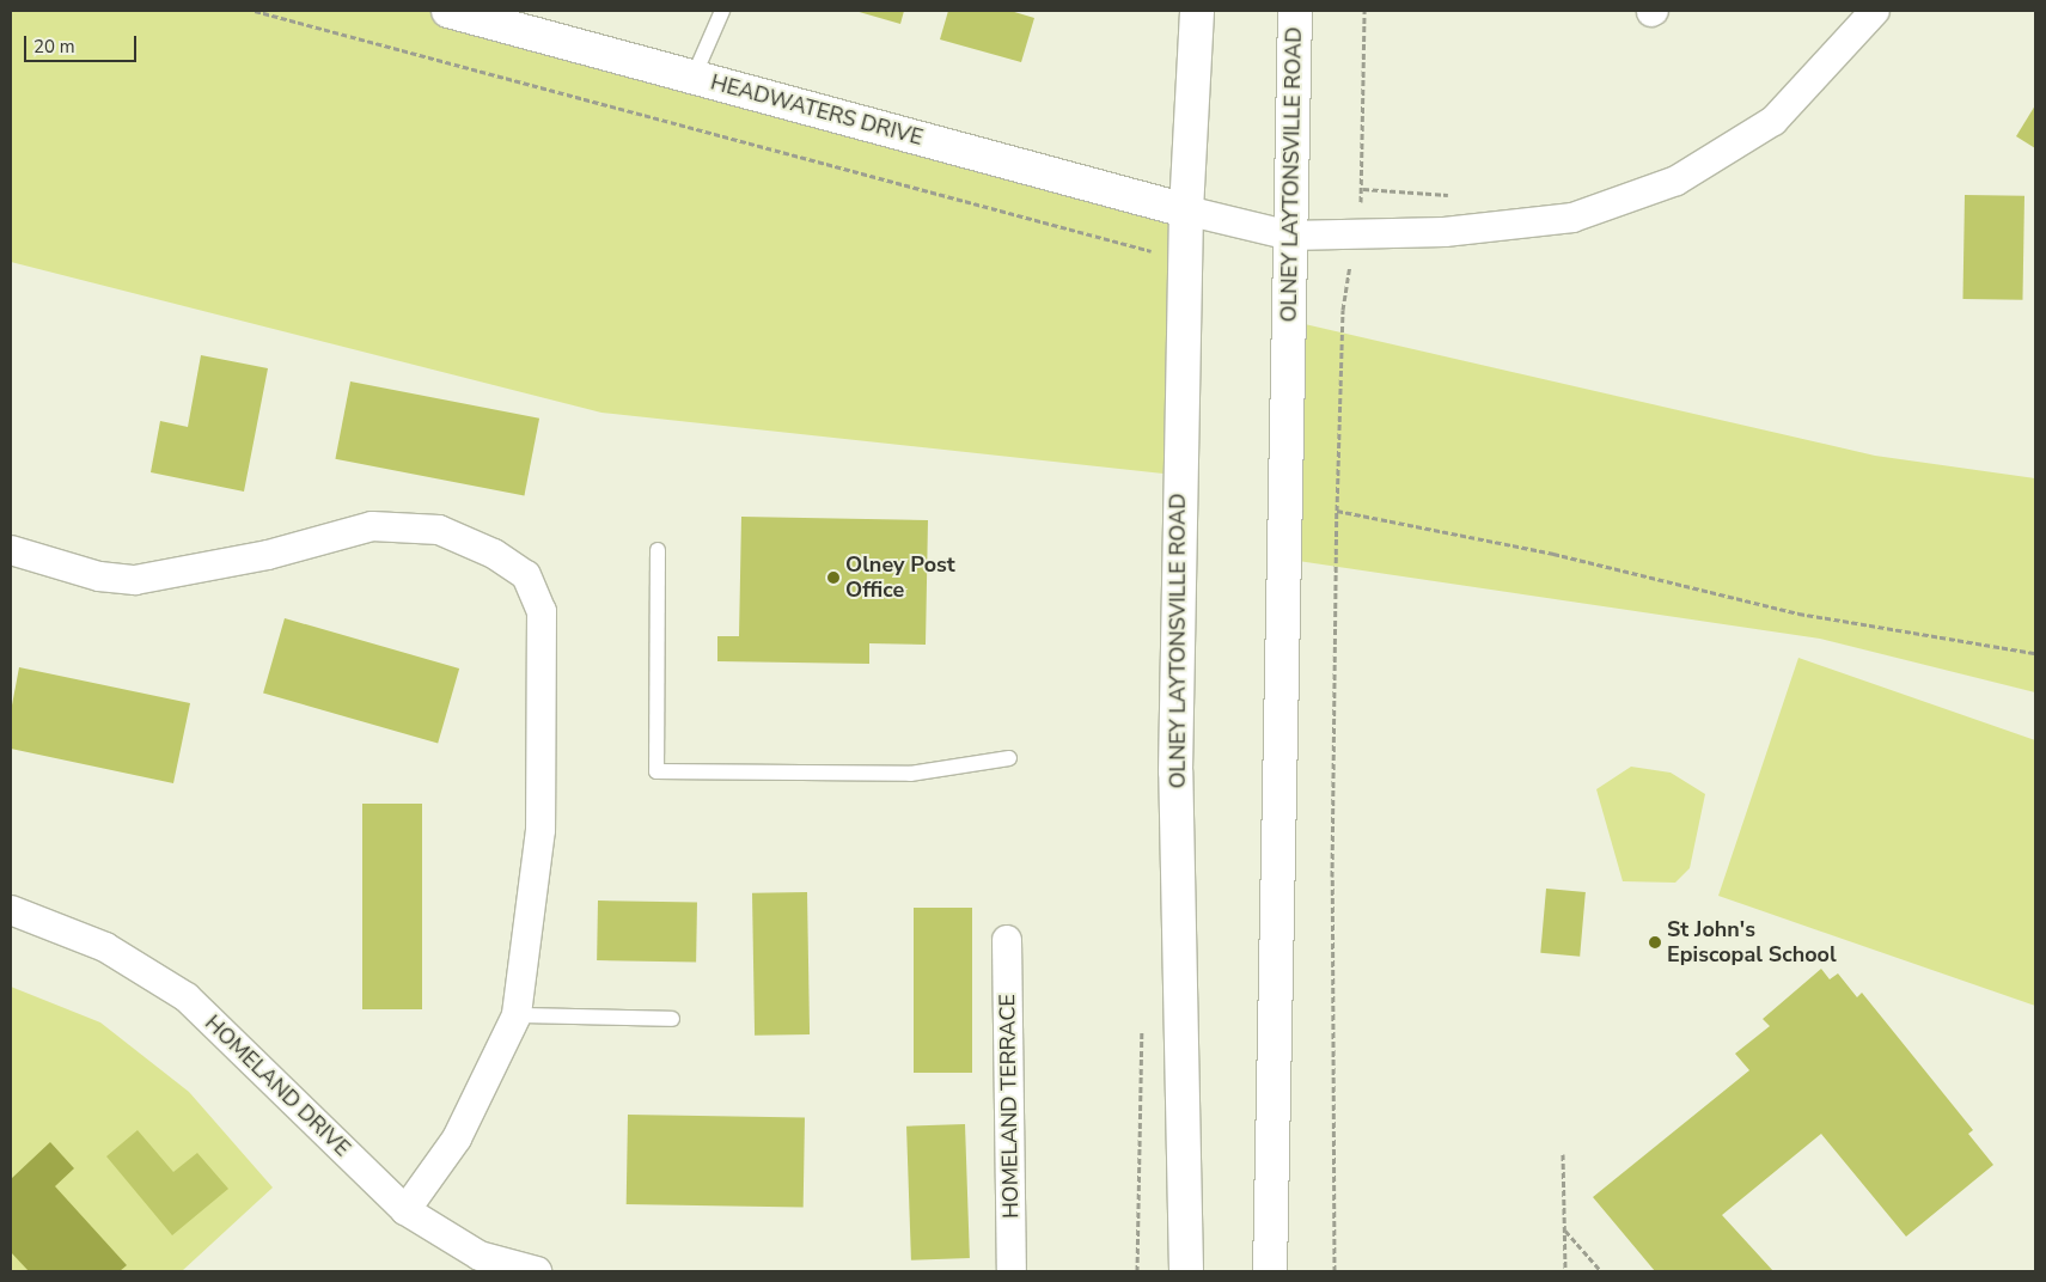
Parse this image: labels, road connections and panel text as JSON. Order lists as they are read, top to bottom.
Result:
{
  "streets": {
    "main road": ["HEADWATERS DRIVE", "OLNEY LAYTONSVILLE ROAD"],
    "street": ["HOMELAND DRIVE", "HOMELAND TERRACE"]
  },
  "crossings": [
    ["HEADWATERS DRIVE", "OLNEY LAYTONSVILLE ROAD"]
  ],
  "places": ["Olney Post Office", "St John's Episcopal School"],
  "scale_bar": "20 m"
}
